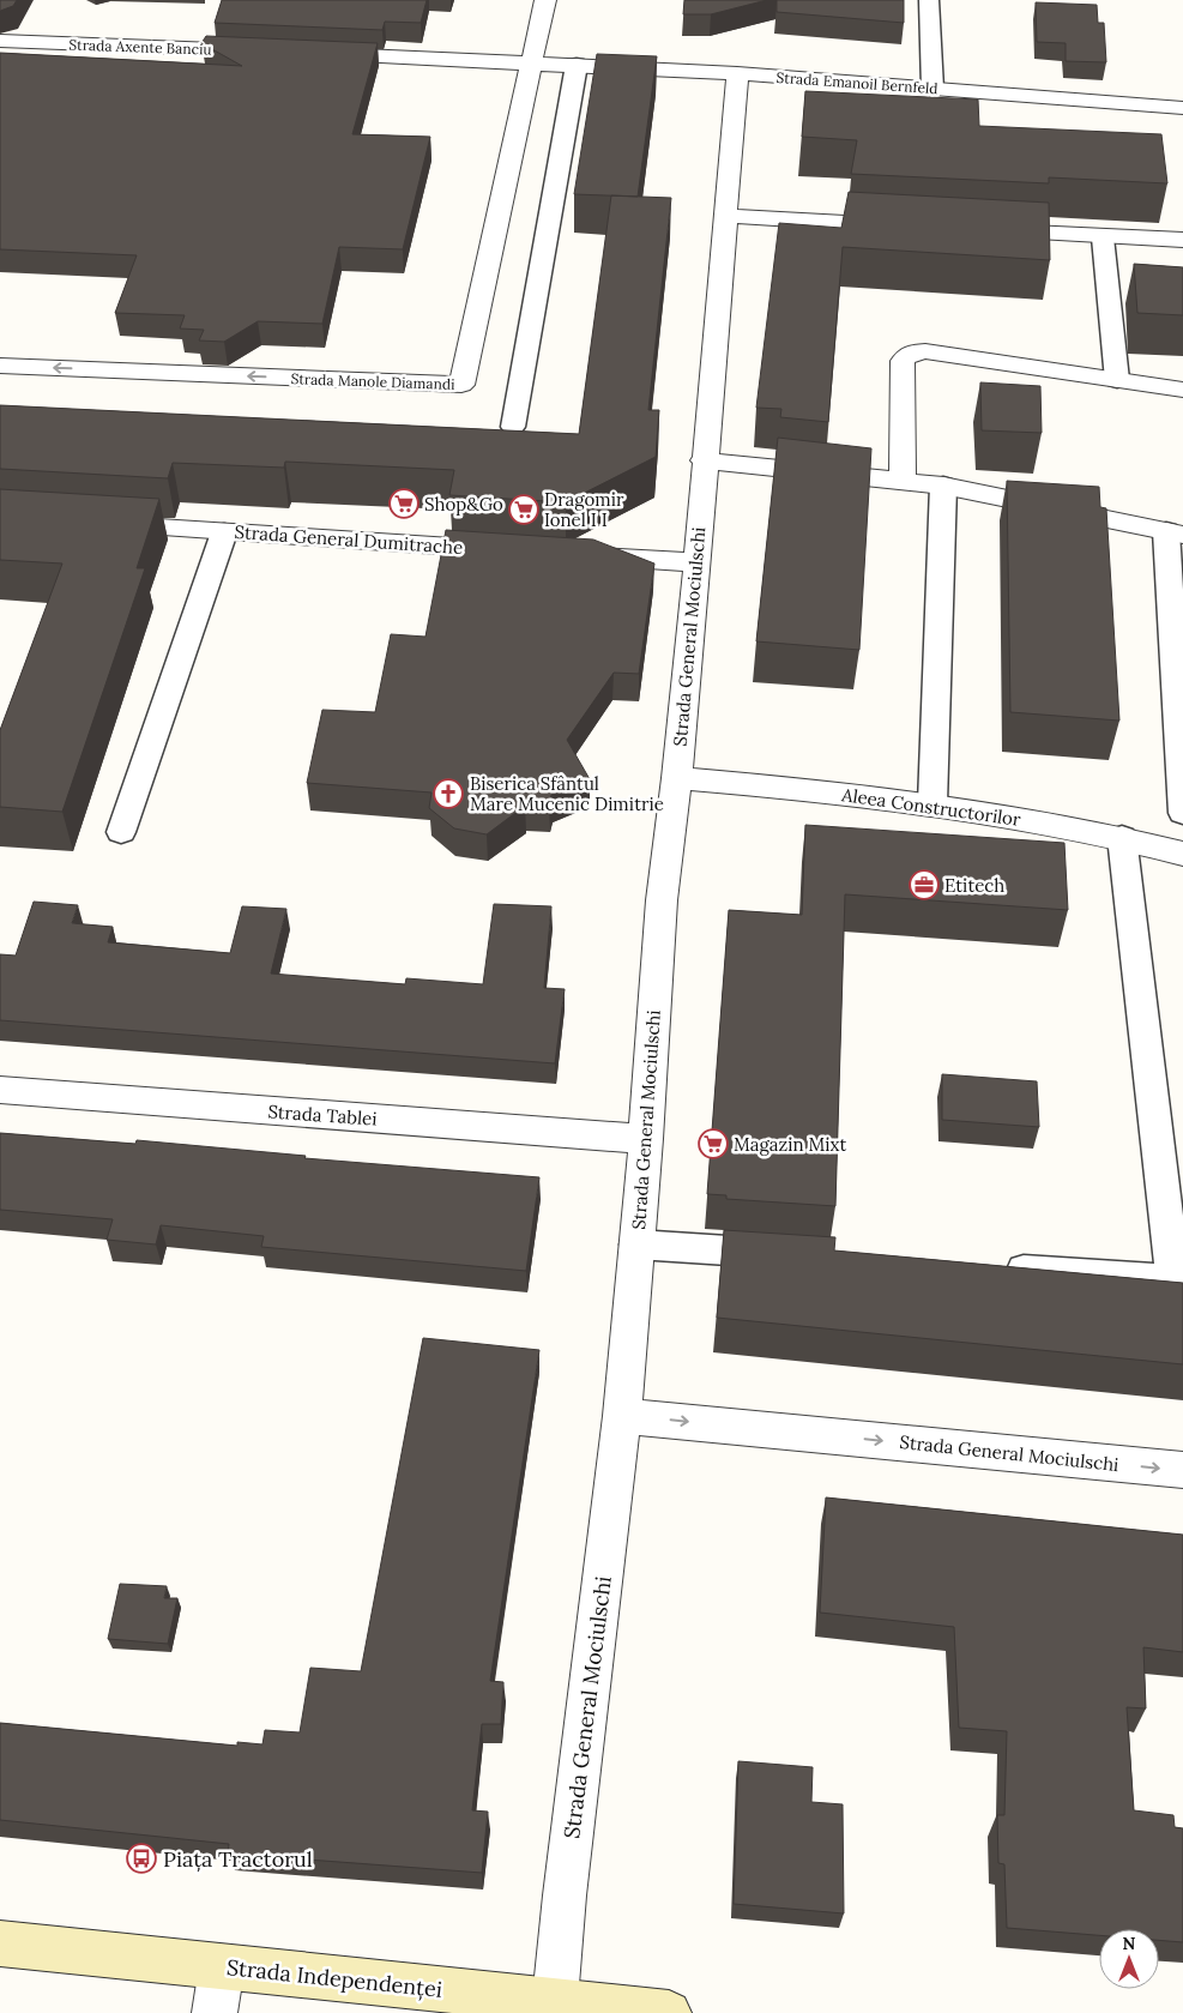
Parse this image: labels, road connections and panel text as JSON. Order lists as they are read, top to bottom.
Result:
{
  "streets": {
    "main road": ["Strada Independenței"],
    "street": [
      "Strada Axente Banciu",
      "Strada Emanoil Bernfeld",
      "Strada Manole Diamandi",
      "Strada General Dumitrache",
      "Strada General Mociulschi",
      "Aleea Constructorilor",
      "Strada Tablei"
    ]
  },
  "crossings": [
    ["Strada Emanoil Bernfeld", "Strada Manole Diamandi"],
    ["Strada Emanoil Bernfeld", "Strada General Mociulschi"],
    ["Strada General Mociulschi", "Aleea Constructorilor"],
    ["Strada General Mociulschi", "Strada Tablei"],
    ["Strada General Mociulschi", "Strada Independenței"]
  ],
  "places": {
    "supermarket": ["Shop&Go", "Dragomir Ionel I I", "Magazin Mixt"],
    "church": ["Biserica Sfântul Mare Mucenic Dimitrie"],
    "office": ["Etitech"],
    "bus stop": ["Piața Tractorul"]
  },
  "north": "top"
}
